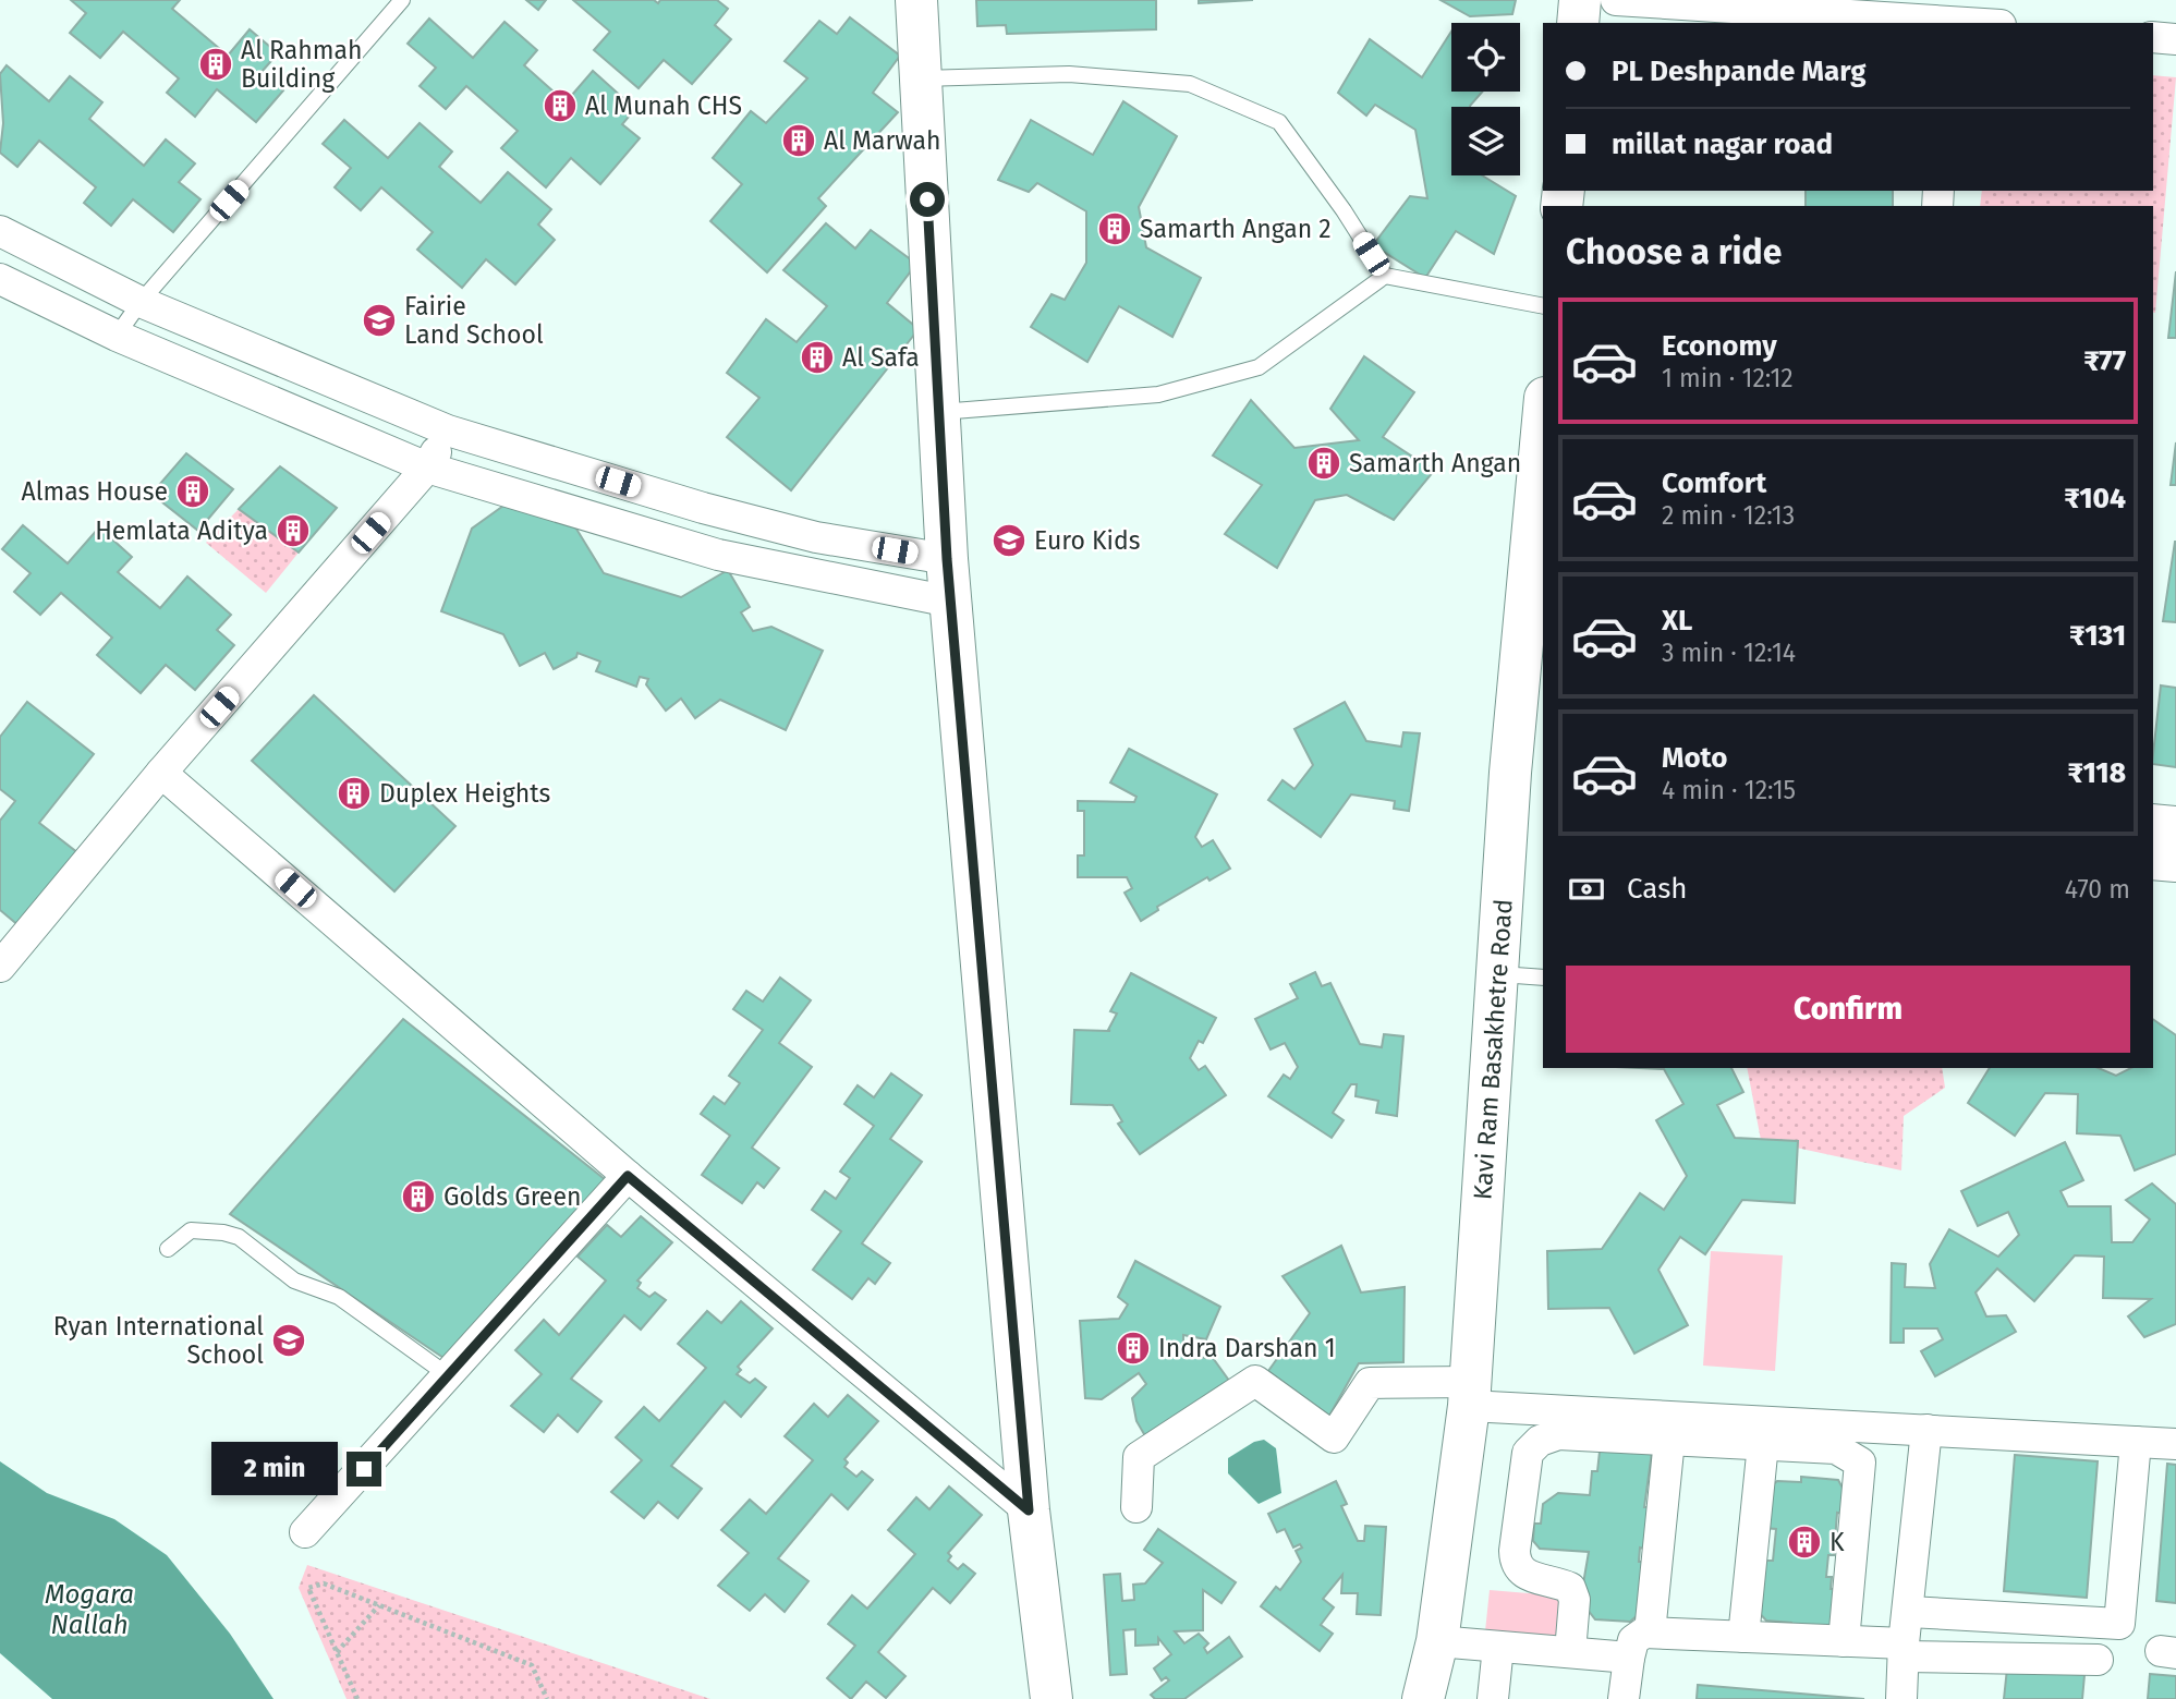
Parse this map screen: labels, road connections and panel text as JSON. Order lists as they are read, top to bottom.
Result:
{
  "streets": {
    "street": ["Kavi Ram Basakhetre Road"]
  },
  "water": ["Mogara Nallah"],
  "places": {
    "building": [
      "Al Rahmah Building",
      "Al Munah CHS",
      "Al Marwah",
      "Samarth Angan 2",
      "Al Safa",
      "Samarth Angan",
      "Almas House",
      "Hemlata Aditya",
      "Duplex Heights",
      "Golds Green",
      "Indra Darshan 1",
      "K"
    ],
    "school or university": ["Fairie Land School", "Euro Kids", "Ryan International School"]
  },
  "page": {
    "banner": ["PL Deshpande Marg", "millat nagar road"],
    "heading": "Choose a ride",
    "list": [
      {
        "name": "Economy",
        "note": "1 min · 12:12",
        "value": "₹77"
      },
      {
        "name": "Comfort",
        "note": "2 min · 12:13",
        "value": "₹104"
      },
      {
        "name": "XL",
        "note": "3 min · 12:14",
        "value": "₹131"
      },
      {
        "name": "Moto",
        "note": "4 min · 12:15",
        "value": "₹118"
      }
    ],
    "pay": ["Cash", "470 m"],
    "buttons": "Confirm",
    "bubble": "2 min"
  }
}
